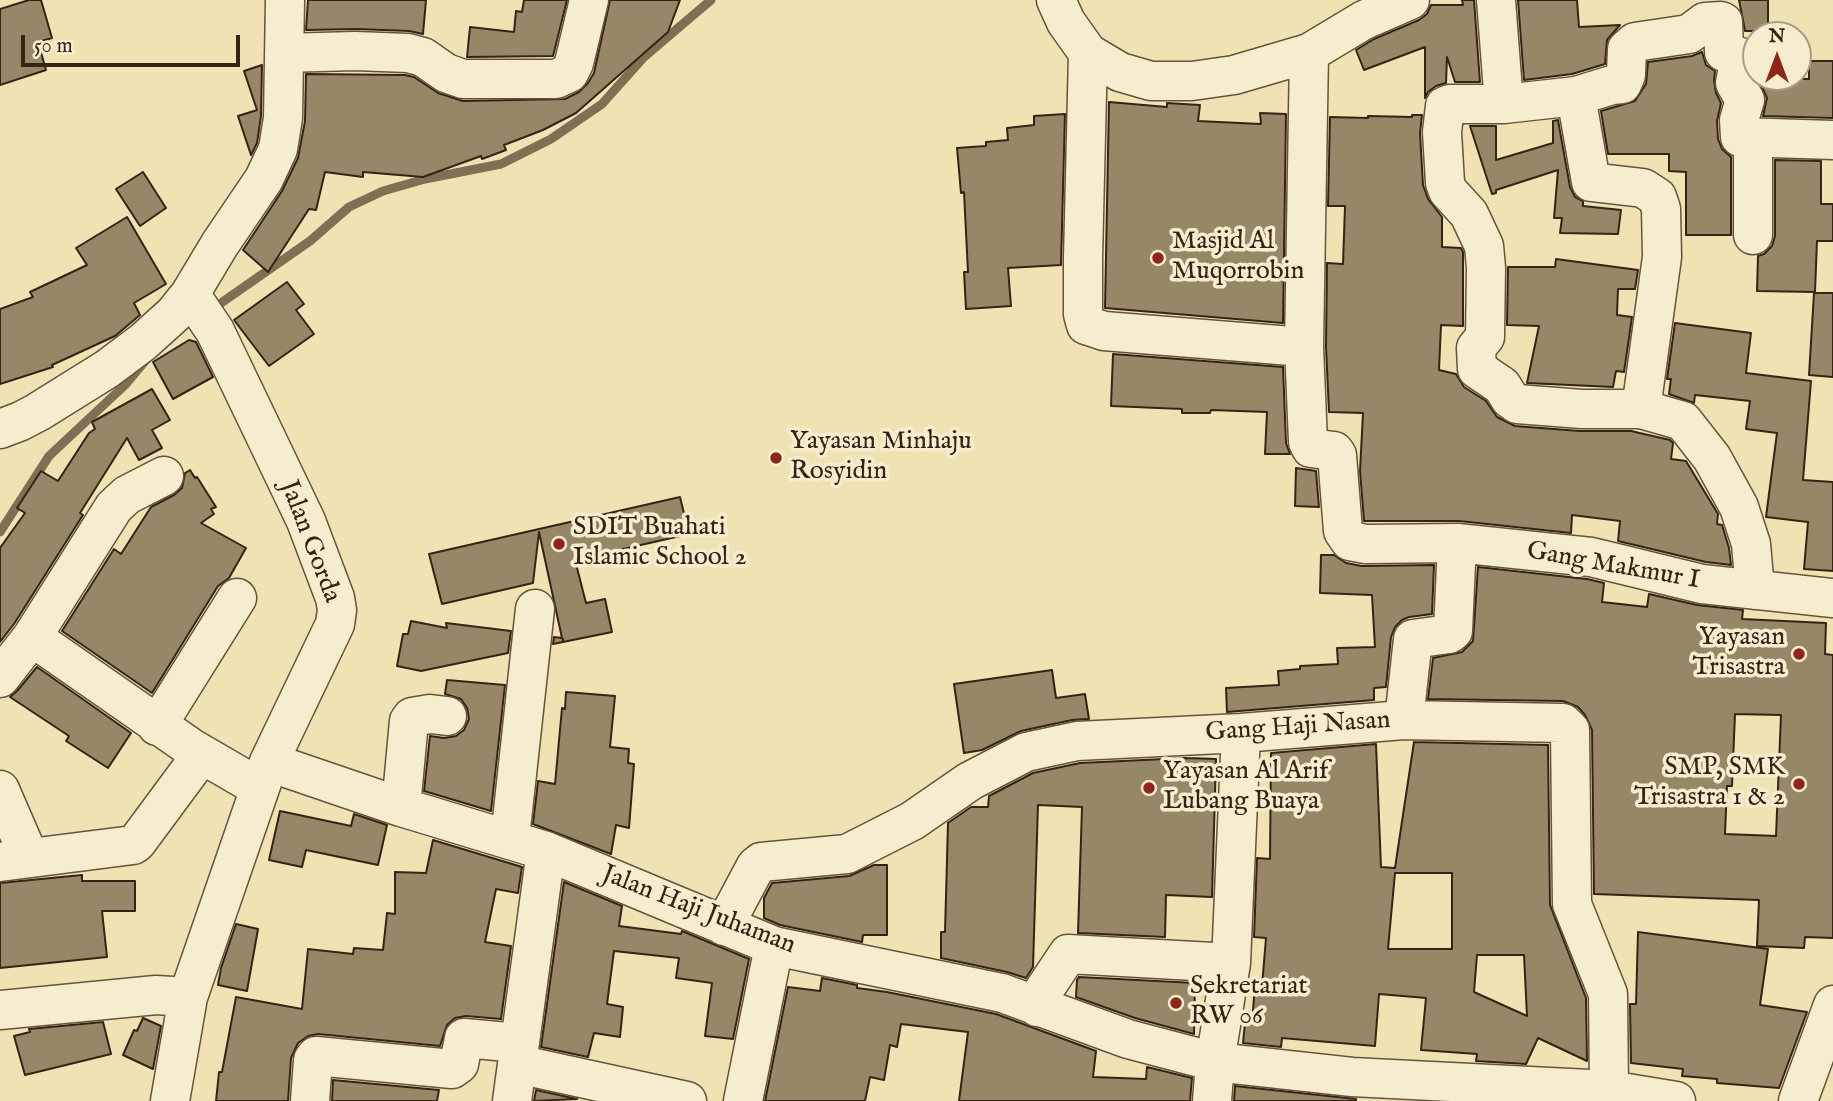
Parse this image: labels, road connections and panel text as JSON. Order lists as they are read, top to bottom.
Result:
{
  "streets": {
    "street": [
      "Jalan Gorda",
      "Gang Makmur I",
      "Gang Haji Nasan",
      "Jalan Haji Juhaman"
    ]
  },
  "crossings": [
    ["Jalan Gorda", "Jalan Haji Juhaman"],
    ["Gang Haji Nasan", "Jalan Haji Juhaman"]
  ],
  "places": [
    "Masjid Al Muqorrobin",
    "Yayasan Minhaju Rosyidin",
    "SDIT Buahati Islamic School 2",
    "Yayasan Trisastra",
    "SMP, SMK Trisastra 1 & 2",
    "Yayasan Al Arif Lubang Buaya",
    "Sekretariat RW 06"
  ],
  "scale_bar": "50 m",
  "north": "top"
}
